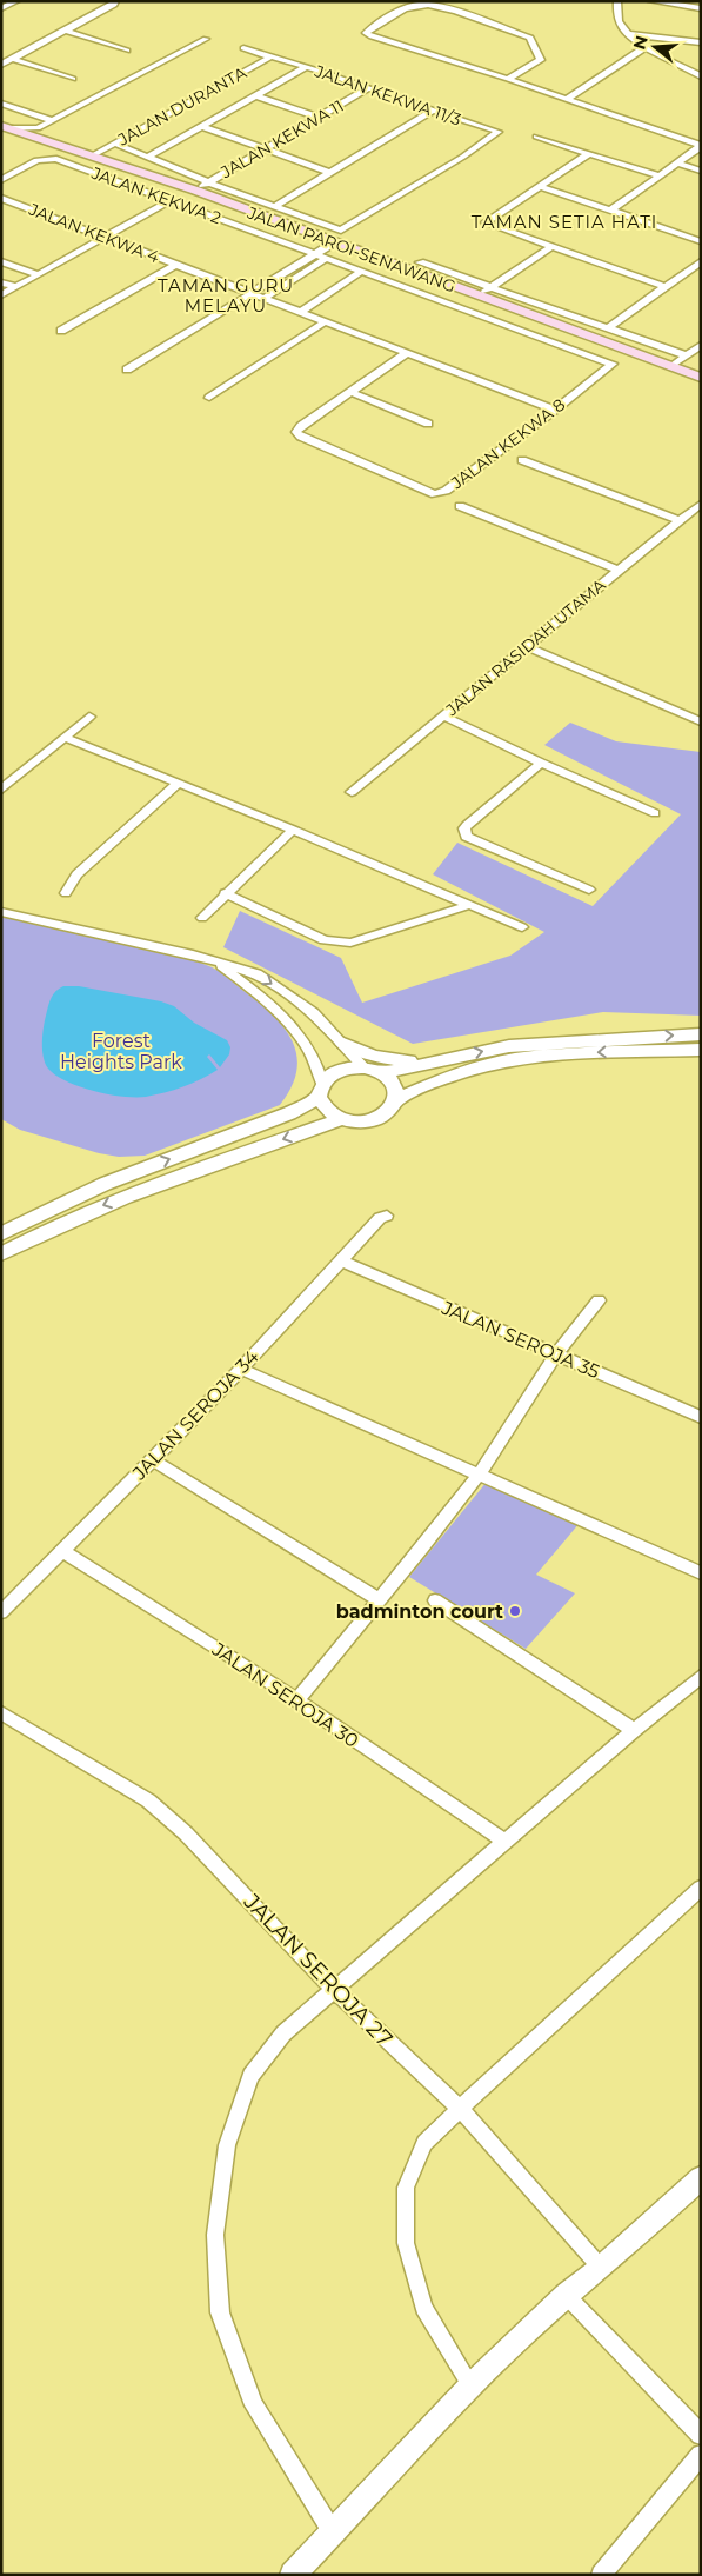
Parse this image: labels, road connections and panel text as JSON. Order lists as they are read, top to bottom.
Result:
{
  "streets": {
    "main road": ["JALAN PAROI-SENAWANG"],
    "street": [
      "JALAN KEKWA 11/3",
      "JALAN DURANTA",
      "JALAN KEKWA 11",
      "JALAN KEKWA 2",
      "JALAN KEKWA 4",
      "JALAN KEKWA 8",
      "JALAN RASIDAH UTAMA",
      "JALAN SEROJA 35",
      "JALAN SEROJA 34",
      "JALAN SEROJA 30",
      "JALAN SEROJA 27"
    ]
  },
  "crossings": [
    ["JALAN KEKWA 11/3", "JALAN DURANTA"],
    ["JALAN KEKWA 11/3", "JALAN KEKWA 11"],
    ["JALAN DURANTA", "JALAN PAROI-SENAWANG"],
    ["JALAN KEKWA 11", "JALAN PAROI-SENAWANG"],
    ["JALAN KEKWA 2", "JALAN KEKWA 8"],
    ["JALAN KEKWA 4", "JALAN KEKWA 8"],
    ["JALAN SEROJA 35", "JALAN SEROJA 34"],
    ["JALAN SEROJA 34", "JALAN SEROJA 30"]
  ],
  "districts": ["TAMAN SETIA HATI", "TAMAN GURU MELAYU"],
  "parks": ["Forest Heights Park"],
  "places": ["badminton court"],
  "north": "left"
}
